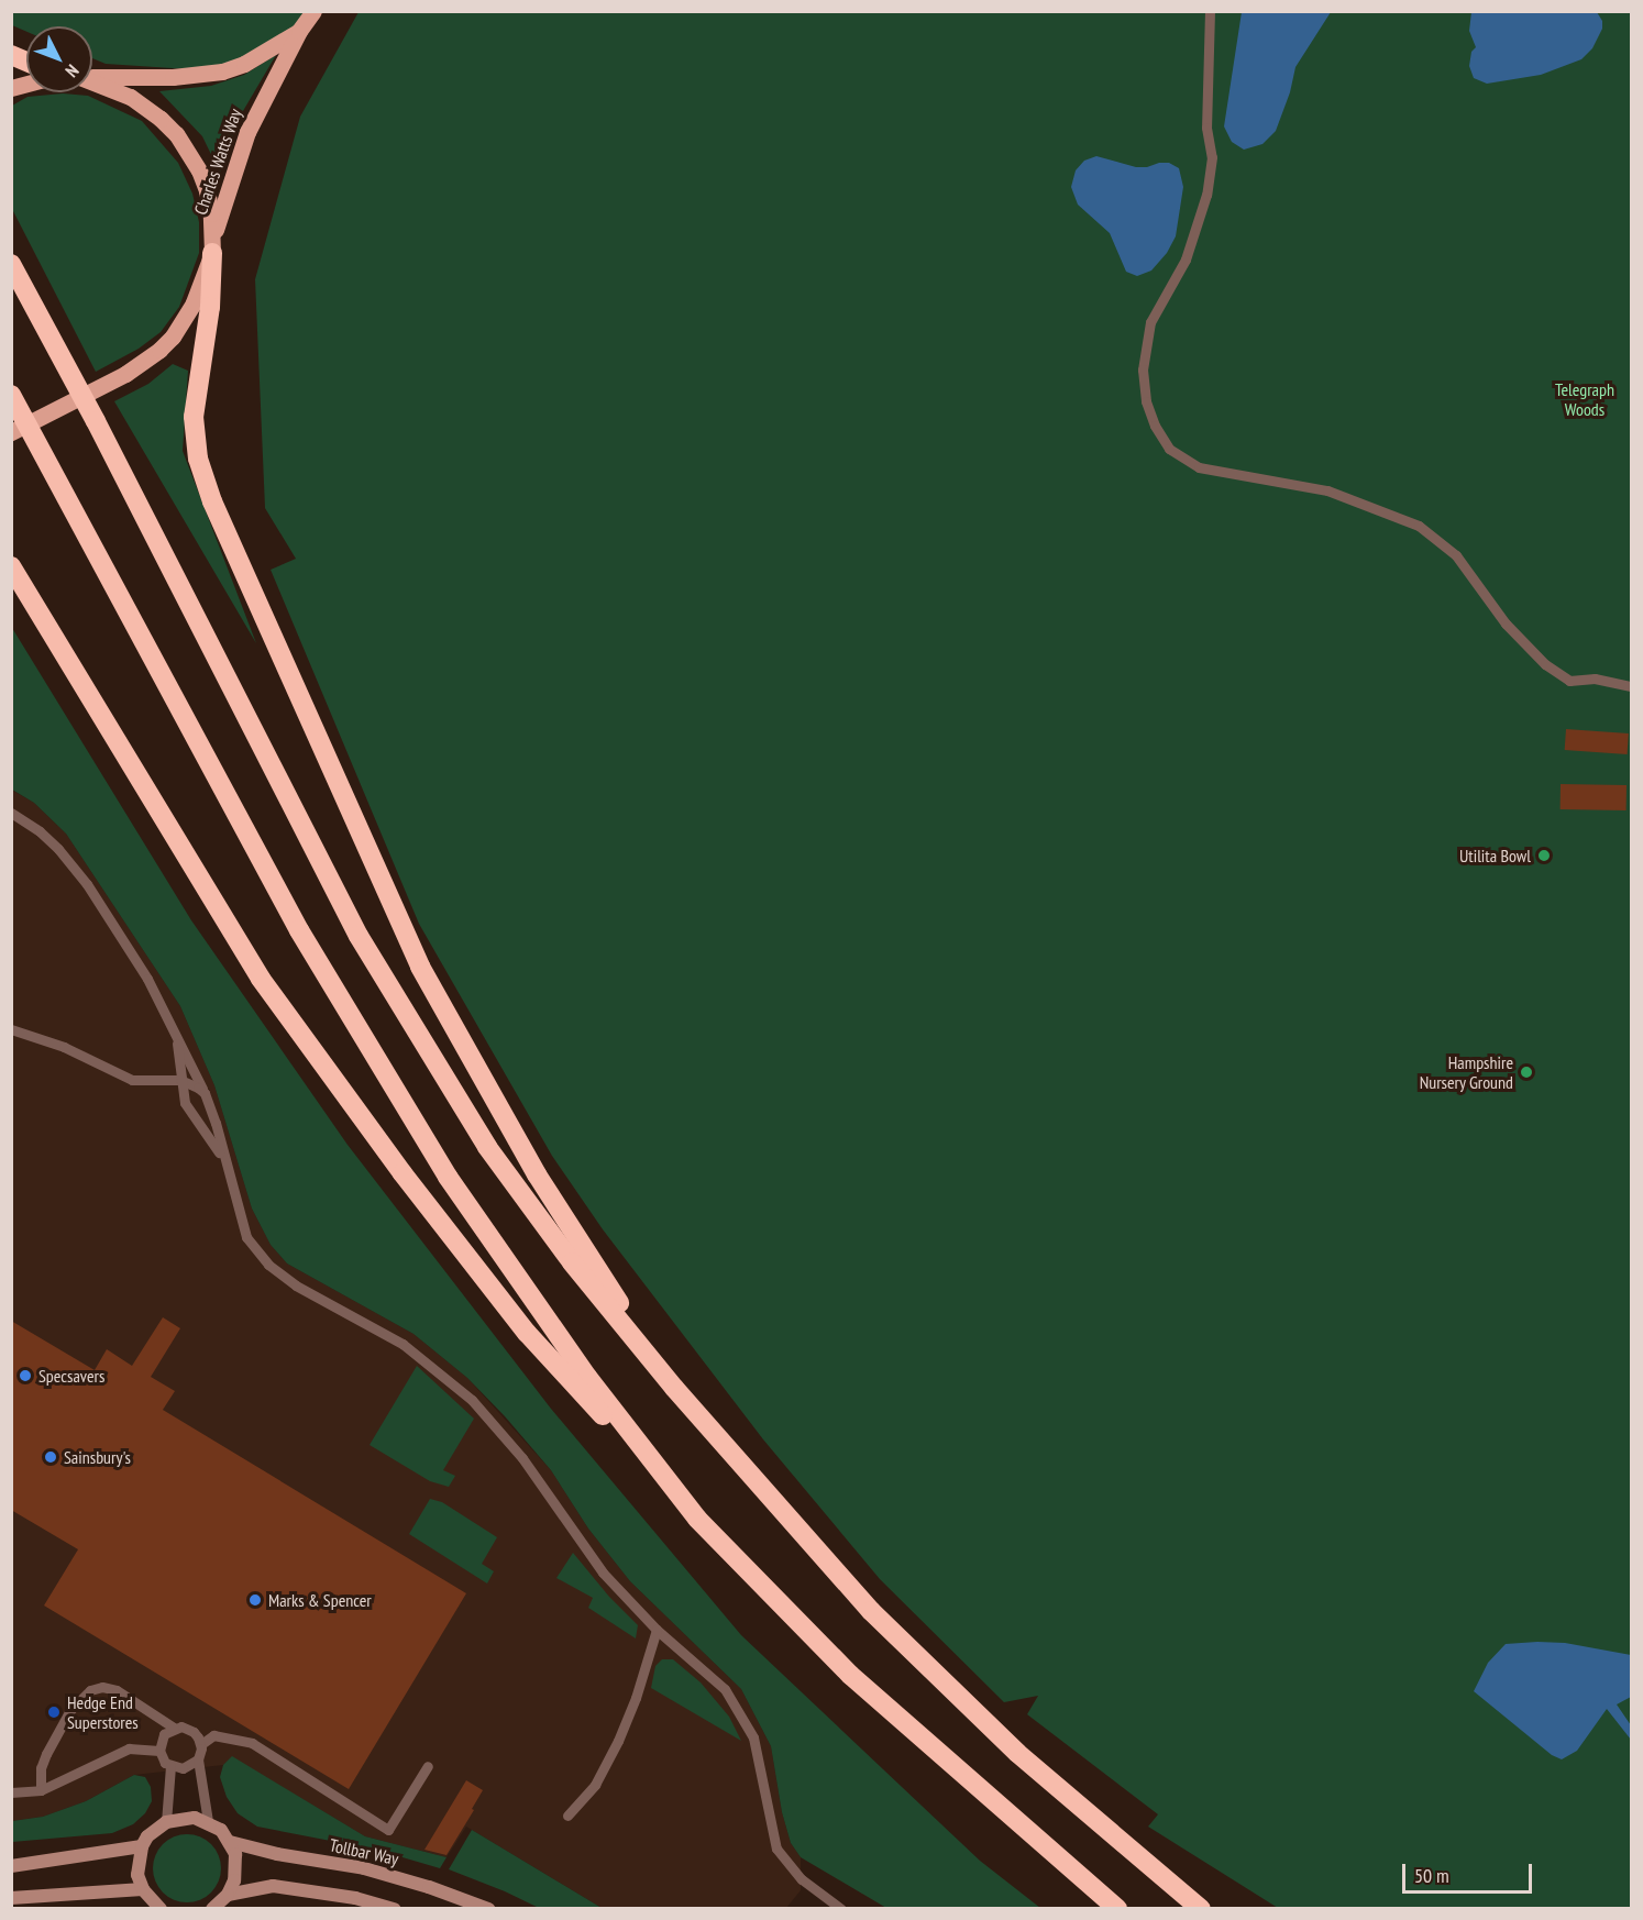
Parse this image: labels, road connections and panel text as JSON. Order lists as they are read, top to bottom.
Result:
{
  "streets": {
    "main road": ["Charles Watts Way", "Tollbar Way"]
  },
  "parks": ["Telegraph Woods"],
  "places": [
    "Utilita Bowl",
    "Hampshire Nursery Ground",
    "Specsavers",
    "Sainsbury's",
    "Marks & Spencer",
    "Hedge End Superstores"
  ],
  "scale_bar": "50 m",
  "north": "bottom right"
}
